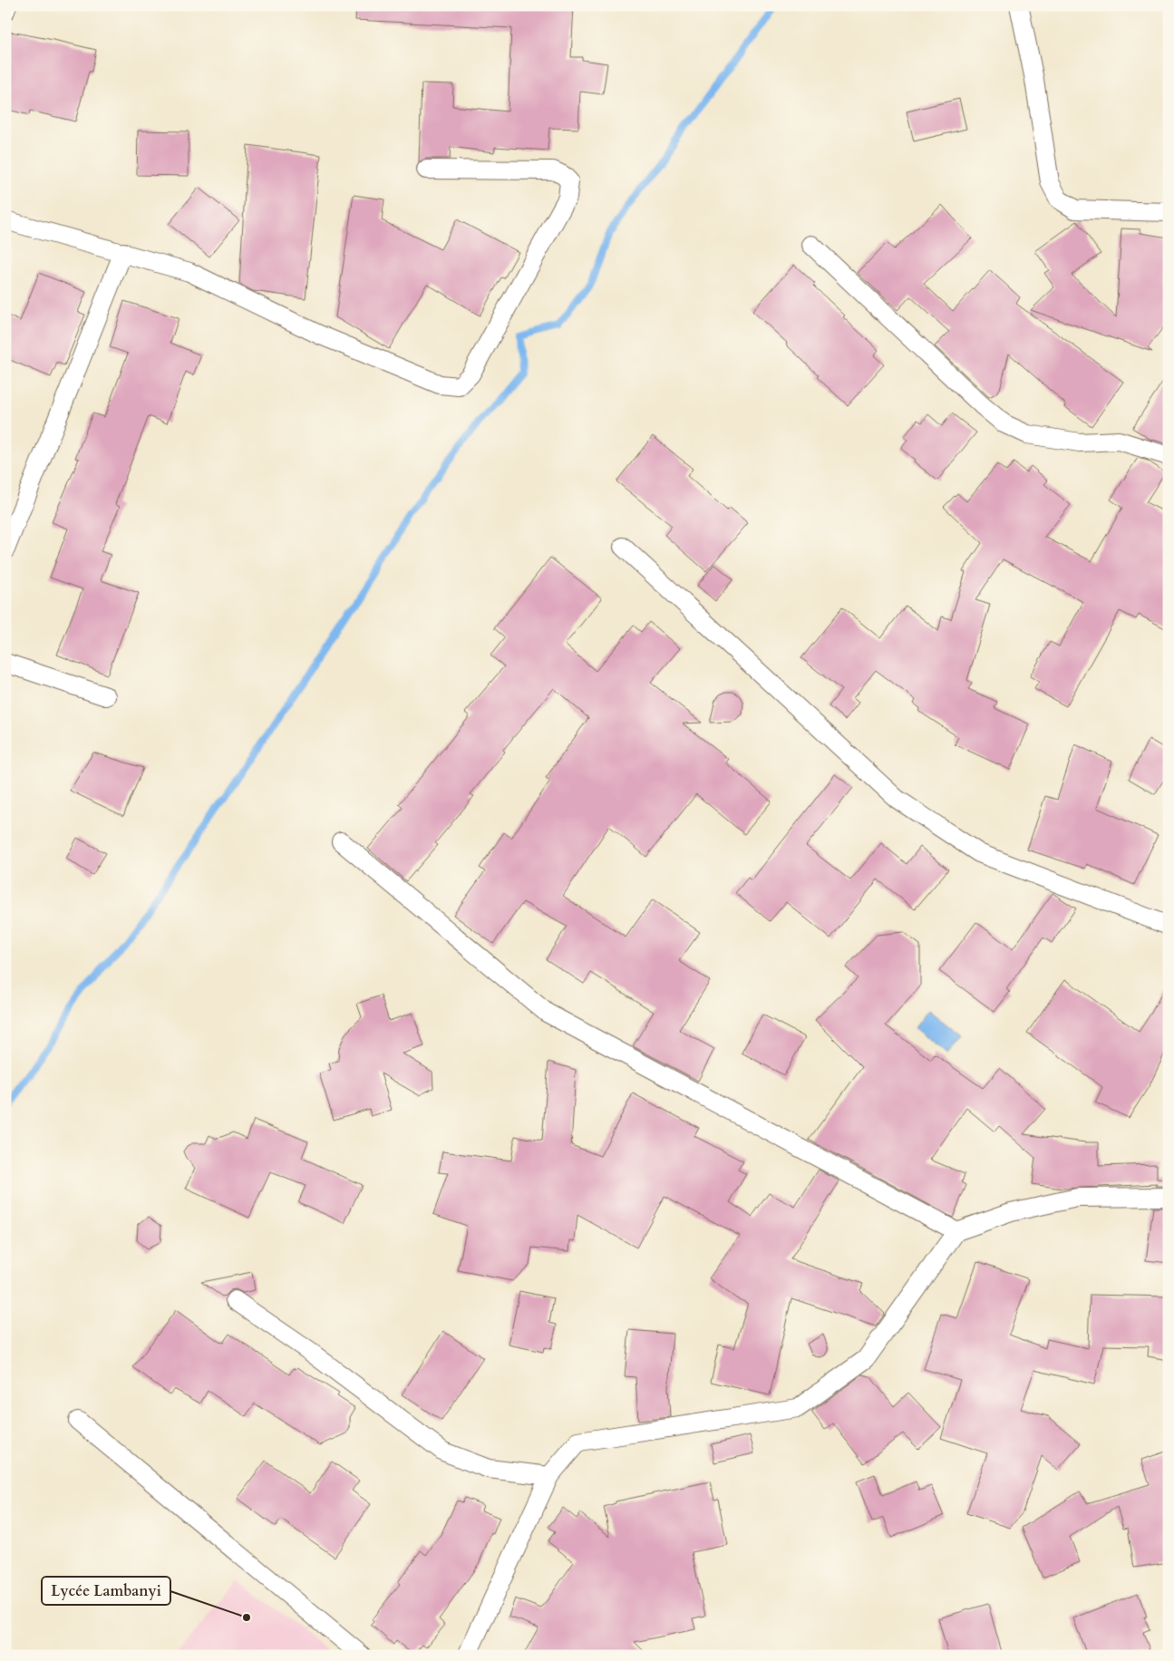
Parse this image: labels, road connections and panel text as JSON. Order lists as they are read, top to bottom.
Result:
{
  "places": ["Lycée Lambanyi"]
}
